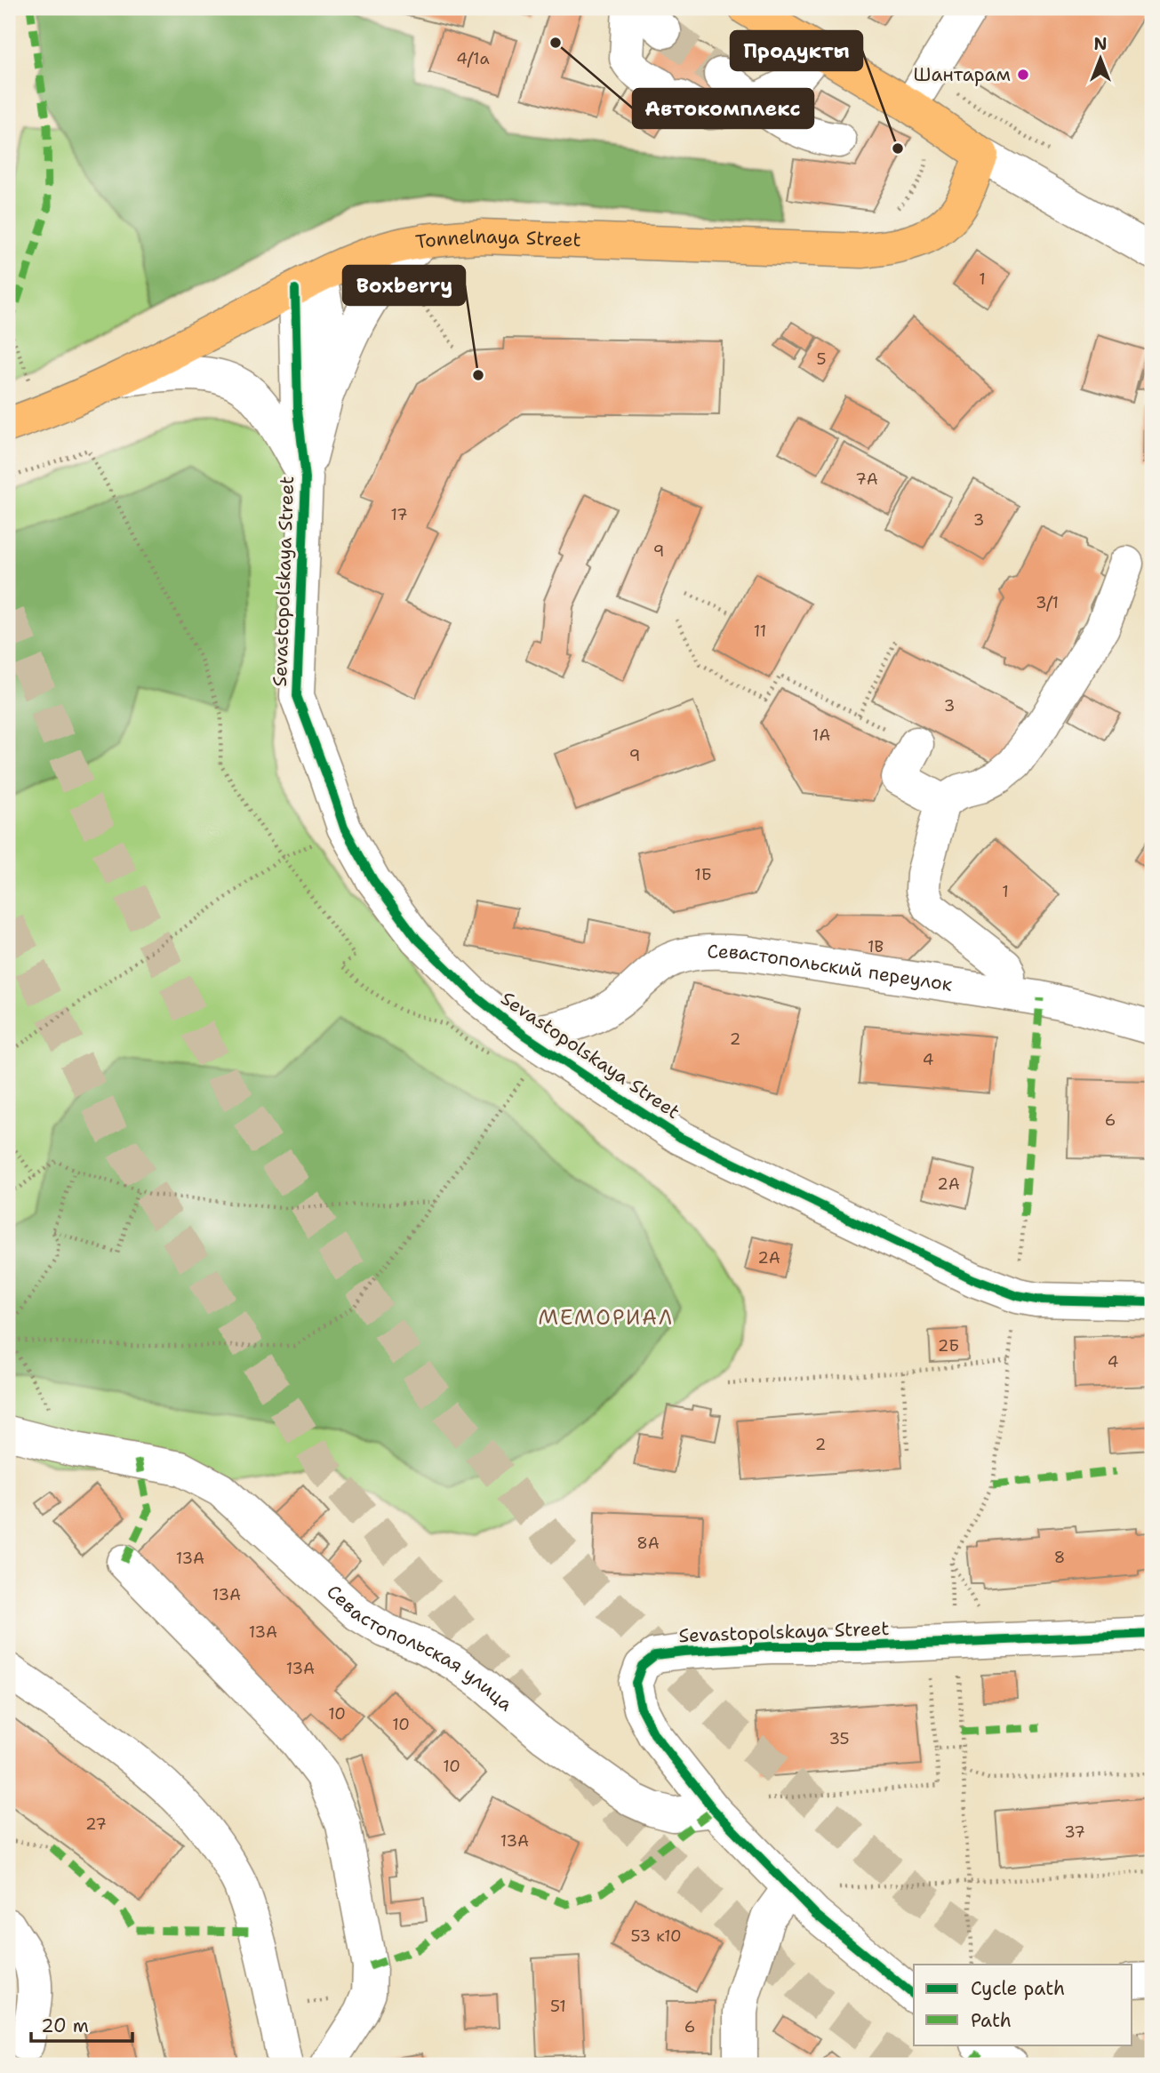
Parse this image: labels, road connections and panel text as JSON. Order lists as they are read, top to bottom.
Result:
{
  "streets": {
    "main road": ["Tonnelnaya Street"],
    "street": ["Sevastopolskaya Street", "Севастопольский переулок", "Севастопольская улица"]
  },
  "crossings": [
    ["Tonnelnaya Street", "Sevastopolskaya Street"],
    ["Sevastopolskaya Street", "Севастопольский переулок"],
    ["Sevastopolskaya Street", "Севастопольская улица"]
  ],
  "districts": ["МЕМОРИАЛ"],
  "places": [
    "Автокомплекс",
    "Шантарам",
    "Продукты",
    "Boxberry"
  ],
  "house_numbers": [
    "4/1а",
    "1",
    "5",
    "7А",
    "17",
    "3",
    "9",
    "3/1",
    "11",
    "3",
    "1А",
    "9",
    "1Б",
    "1",
    "1В",
    "2",
    "4",
    "6",
    "2А",
    "2А",
    "2Б",
    "4",
    "2",
    "8А",
    "8",
    "13А",
    "13А",
    "13А",
    "13А",
    "10",
    "10",
    "35",
    "10",
    "27",
    "37",
    "13А",
    "53 к10",
    "51",
    "6"
  ],
  "legend": ["Cycle path", "Path"],
  "scale_bar": "20 m",
  "north": "top"
}
